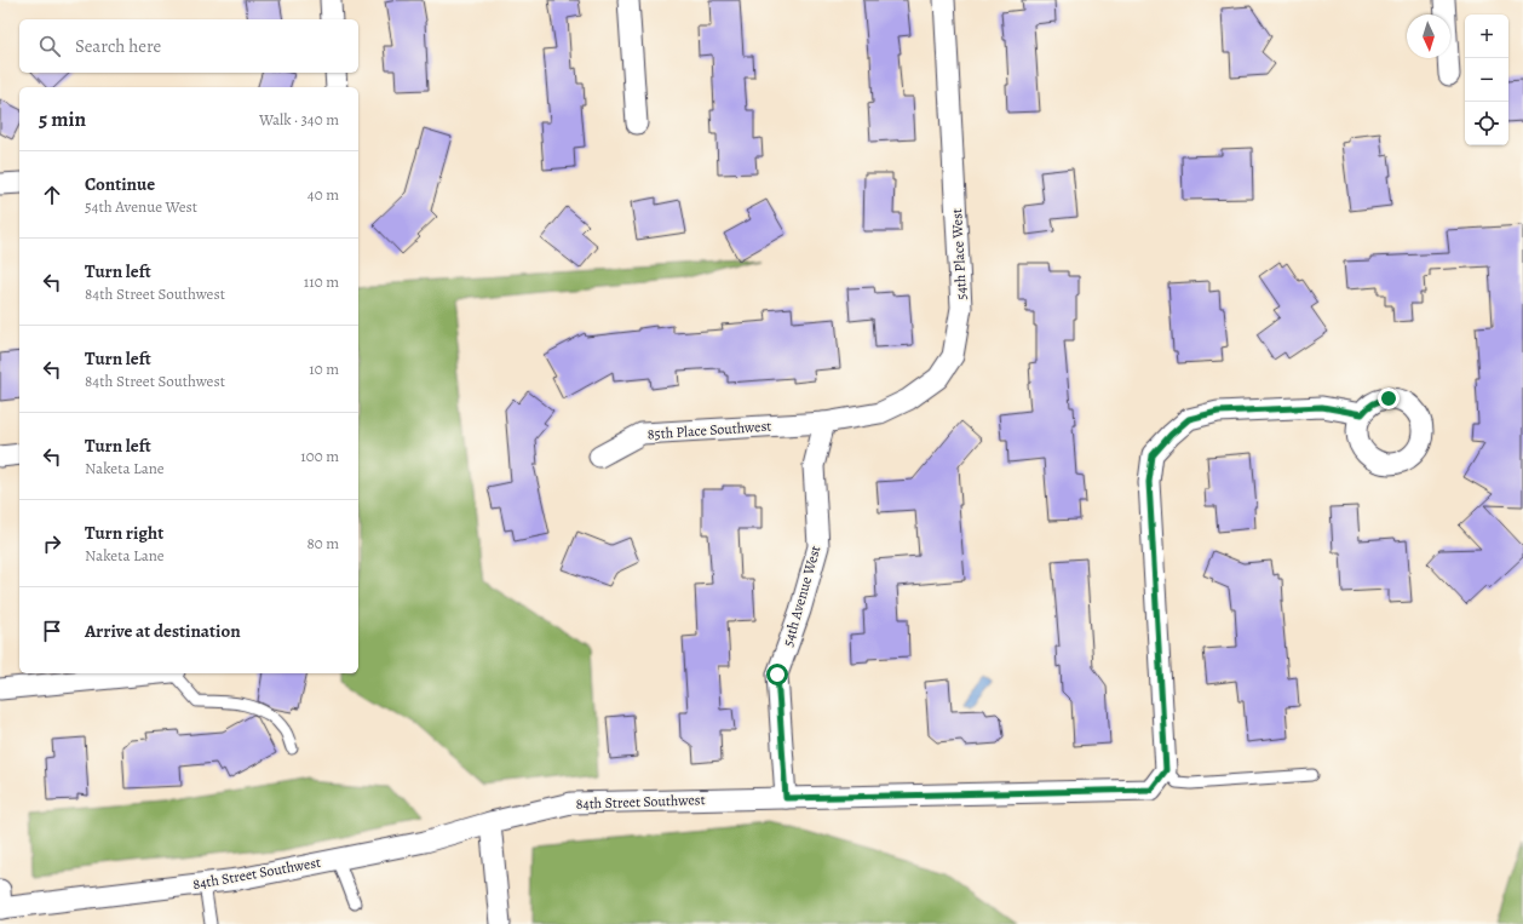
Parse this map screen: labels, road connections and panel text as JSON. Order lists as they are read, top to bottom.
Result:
{
  "streets": {
    "street": [
      "54th Place West",
      "85th Place Southwest",
      "54th Avenue West",
      "84th Street Southwest"
    ]
  },
  "crossings": [
    ["54th Place West", "85th Place Southwest"],
    ["54th Place West", "54th Avenue West"],
    ["85th Place Southwest", "54th Avenue West"],
    ["54th Avenue West", "84th Street Southwest"]
  ],
  "north": "bottom",
  "page": {
    "map_buttons": ["+", "−"],
    "search": "Search here",
    "heading": ["5 min", "Walk · 340 m"],
    "list": [
      ["Continue", "54th Avenue West", "40 m"],
      ["Turn left", "84th Street Southwest", "110 m"],
      ["Turn left", "84th Street Southwest", "10 m"],
      ["Turn left", "Naketa Lane", "100 m"],
      ["Turn right", "Naketa Lane", "80 m"],
      "Arrive at destination"
    ]
  }
}
